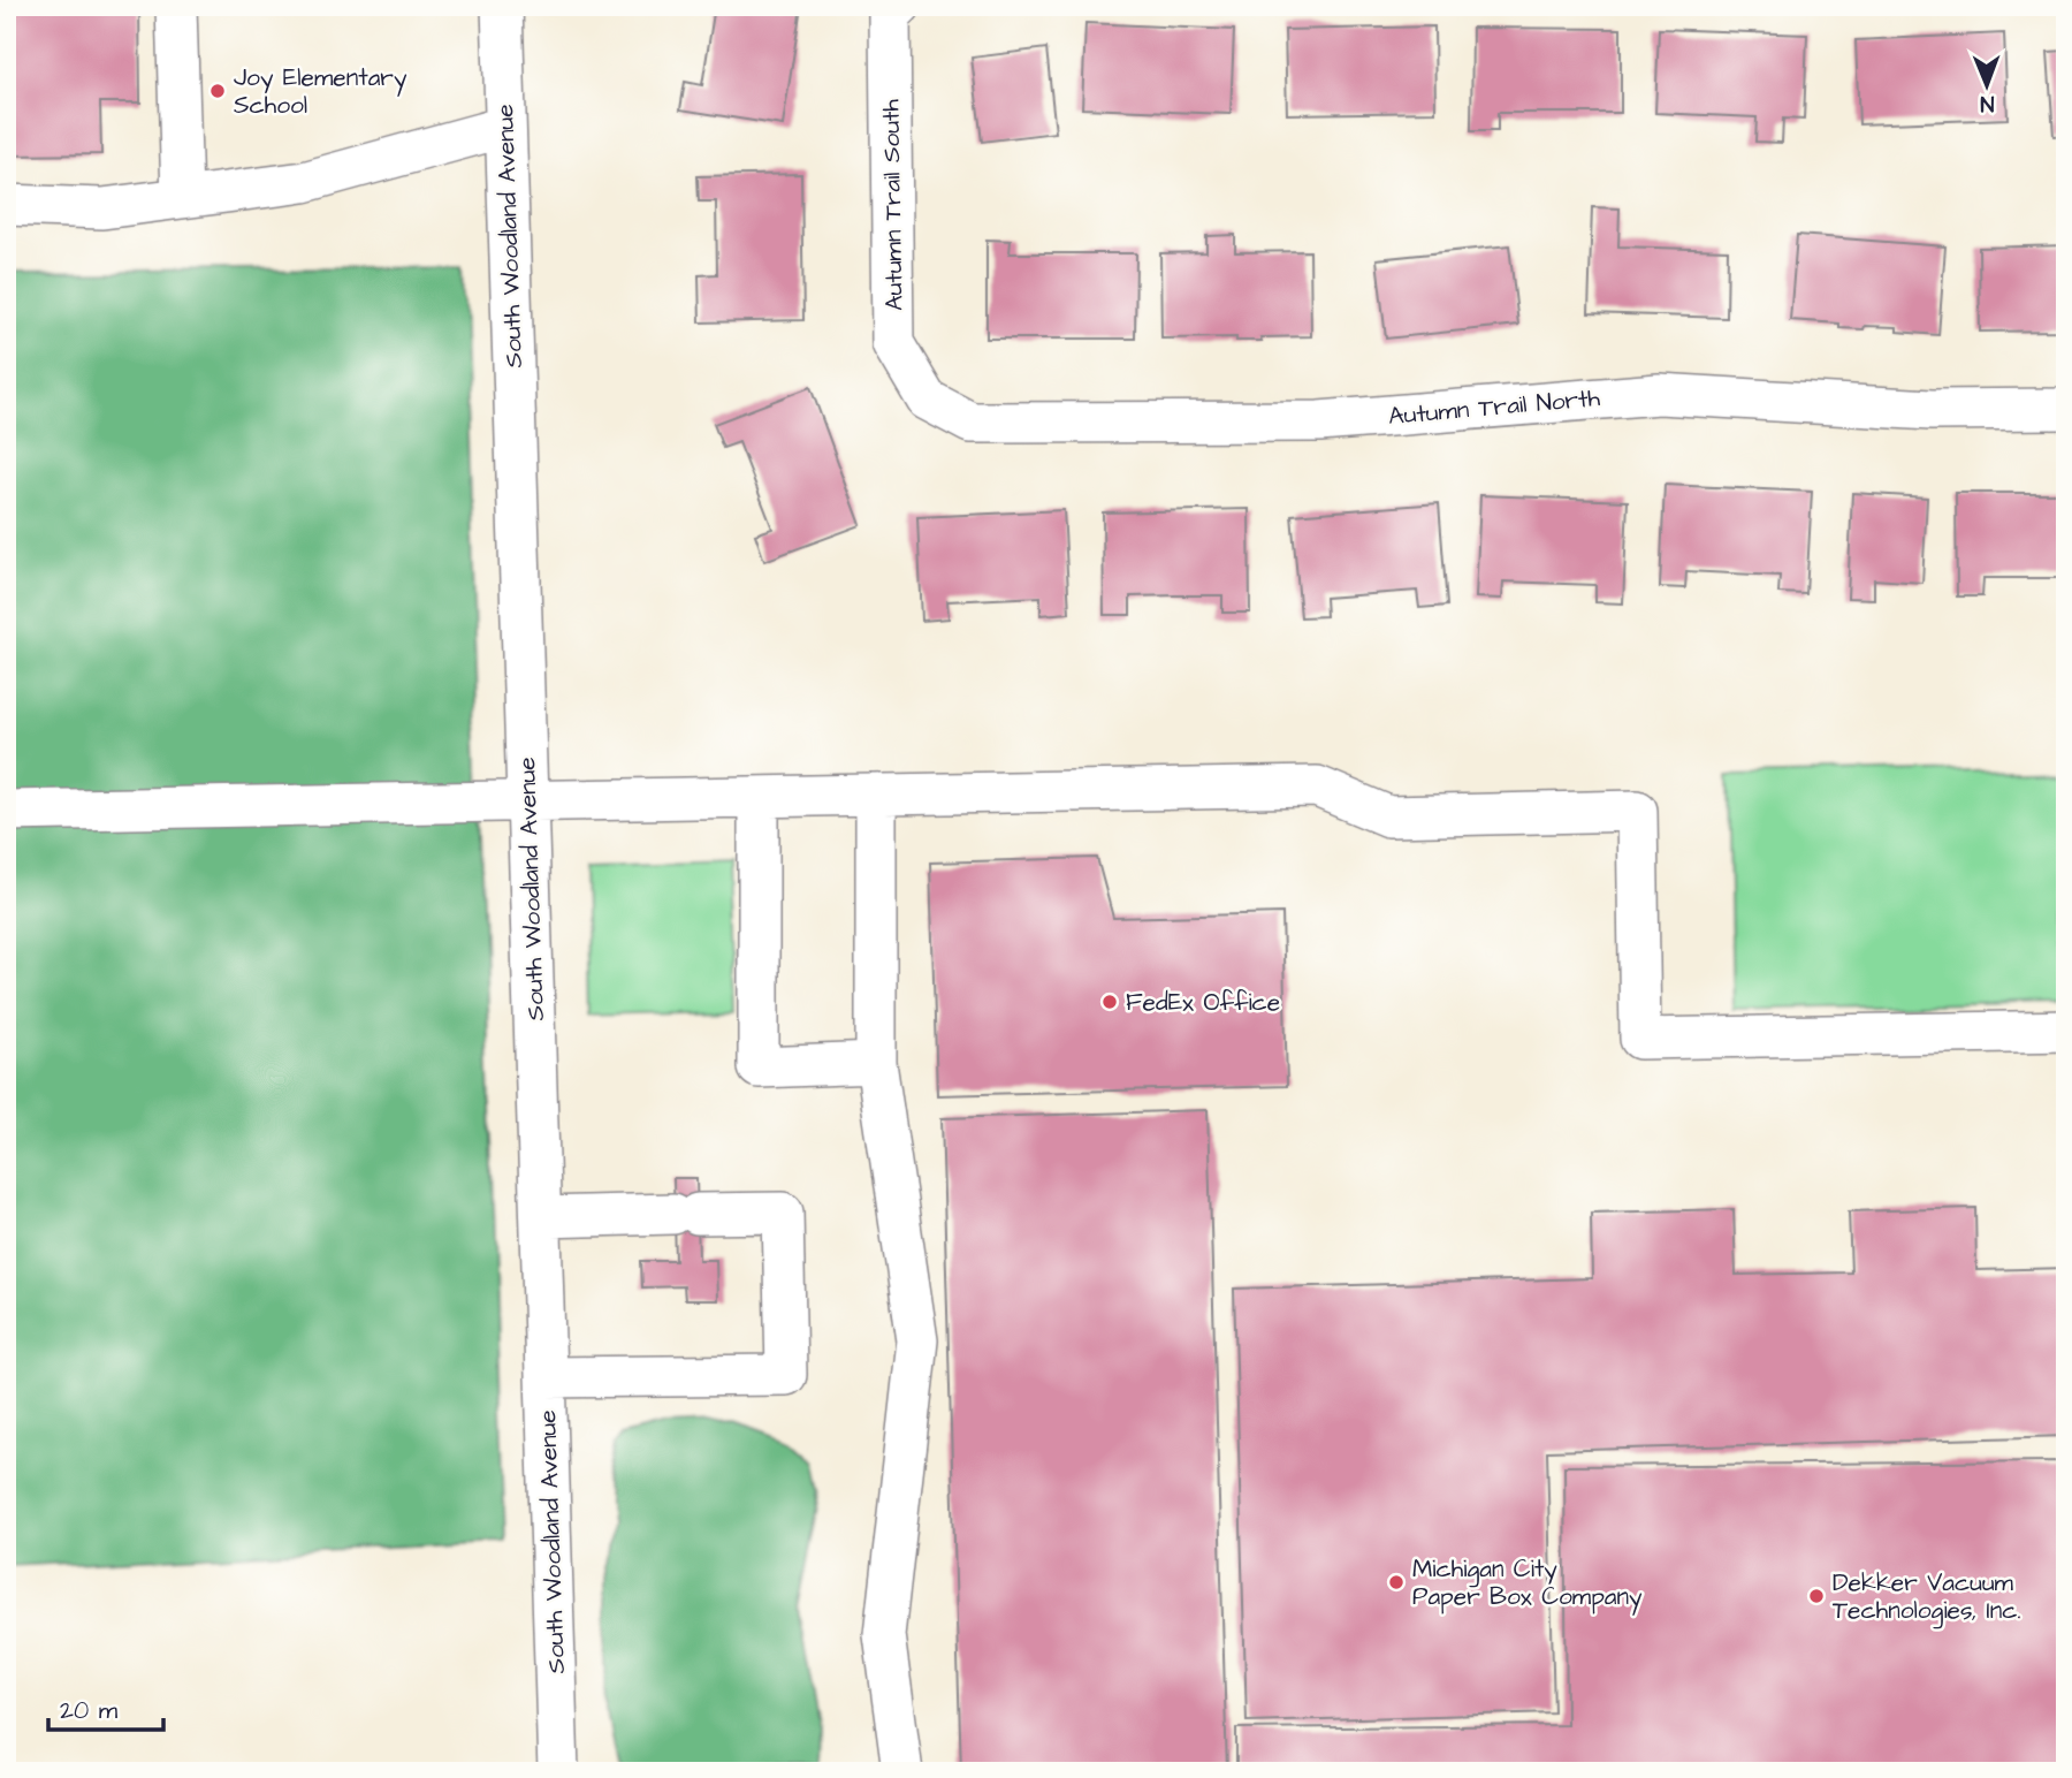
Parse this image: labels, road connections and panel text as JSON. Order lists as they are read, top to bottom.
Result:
{
  "streets": {
    "street": ["Autumn Trail South", "South Woodland Avenue", "Autumn Trail North"]
  },
  "crossings": [
    ["Autumn Trail South", "Autumn Trail North"]
  ],
  "places": [
    "Joy Elementary School",
    "FedEx Office",
    "Michigan City Paper Box Company",
    "Dekker Vacuum Technologies, Inc."
  ],
  "scale_bar": "20 m",
  "north": "bottom"
}
